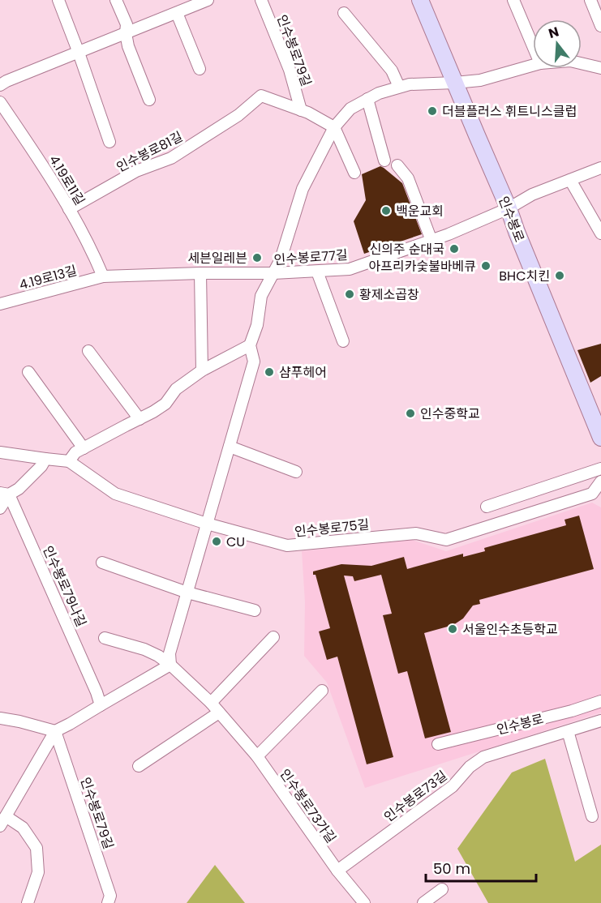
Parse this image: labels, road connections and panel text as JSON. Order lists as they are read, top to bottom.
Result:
{
  "streets": {
    "main road": ["인수봉로"],
    "street": [
      "인수봉로79길",
      "인수봉로81길",
      "4.19로11길",
      "인수봉로77길",
      "4.19로13길",
      "인수봉로75길",
      "인수봉로79나길",
      "인수봉로73길",
      "인수봉로73가길"
    ]
  },
  "crossings": [
    ["인수봉로79길", "인수봉로81길"],
    ["인수봉로81길", "4.19로11길"],
    ["4.19로11길", "인수봉로77길"],
    ["4.19로11길", "4.19로13길"],
    ["인수봉로", "인수봉로77길"],
    ["인수봉로77길", "4.19로13길"],
    ["인수봉로73길", "인수봉로73가길"]
  ],
  "places": [
    "더블플러스 휘트니스클럽",
    "백운교회",
    "신의주 순대국",
    "세븐일레븐",
    "아프리카숯불바베큐",
    "BHC치킨",
    "황제소곱창",
    "샴푸헤어",
    "인수중학교",
    "CU",
    "서울인수초등학교"
  ],
  "scale_bar": "50 m",
  "north": "top"
}
